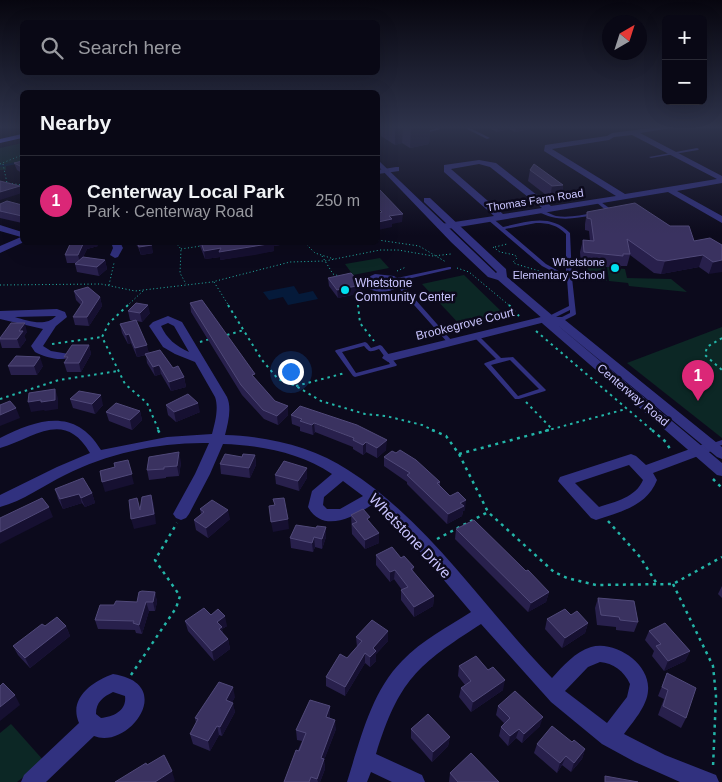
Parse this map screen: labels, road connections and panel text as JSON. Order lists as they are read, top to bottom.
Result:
{
  "streets": {
    "street": [
      "Thomas Farm Road",
      "Brookegrove Court",
      "Centerway Road",
      "Whetstone Drive"
    ]
  },
  "crossings": [
    ["Thomas Farm Road", "Centerway Road"],
    ["Brookegrove Court", "Centerway Road"]
  ],
  "places": ["Whetstone Elementary School", "Whetstone Community Center"],
  "north": "top right",
  "page": {
    "map_buttons": ["+", "−"],
    "search": "Search here",
    "heading": "Nearby",
    "list": [
      {
        "mark": "1",
        "name": "Centerway Local Park",
        "note": "Park · Centerway Road",
        "value": "250 m"
      }
    ],
    "pins": "1"
  }
}
